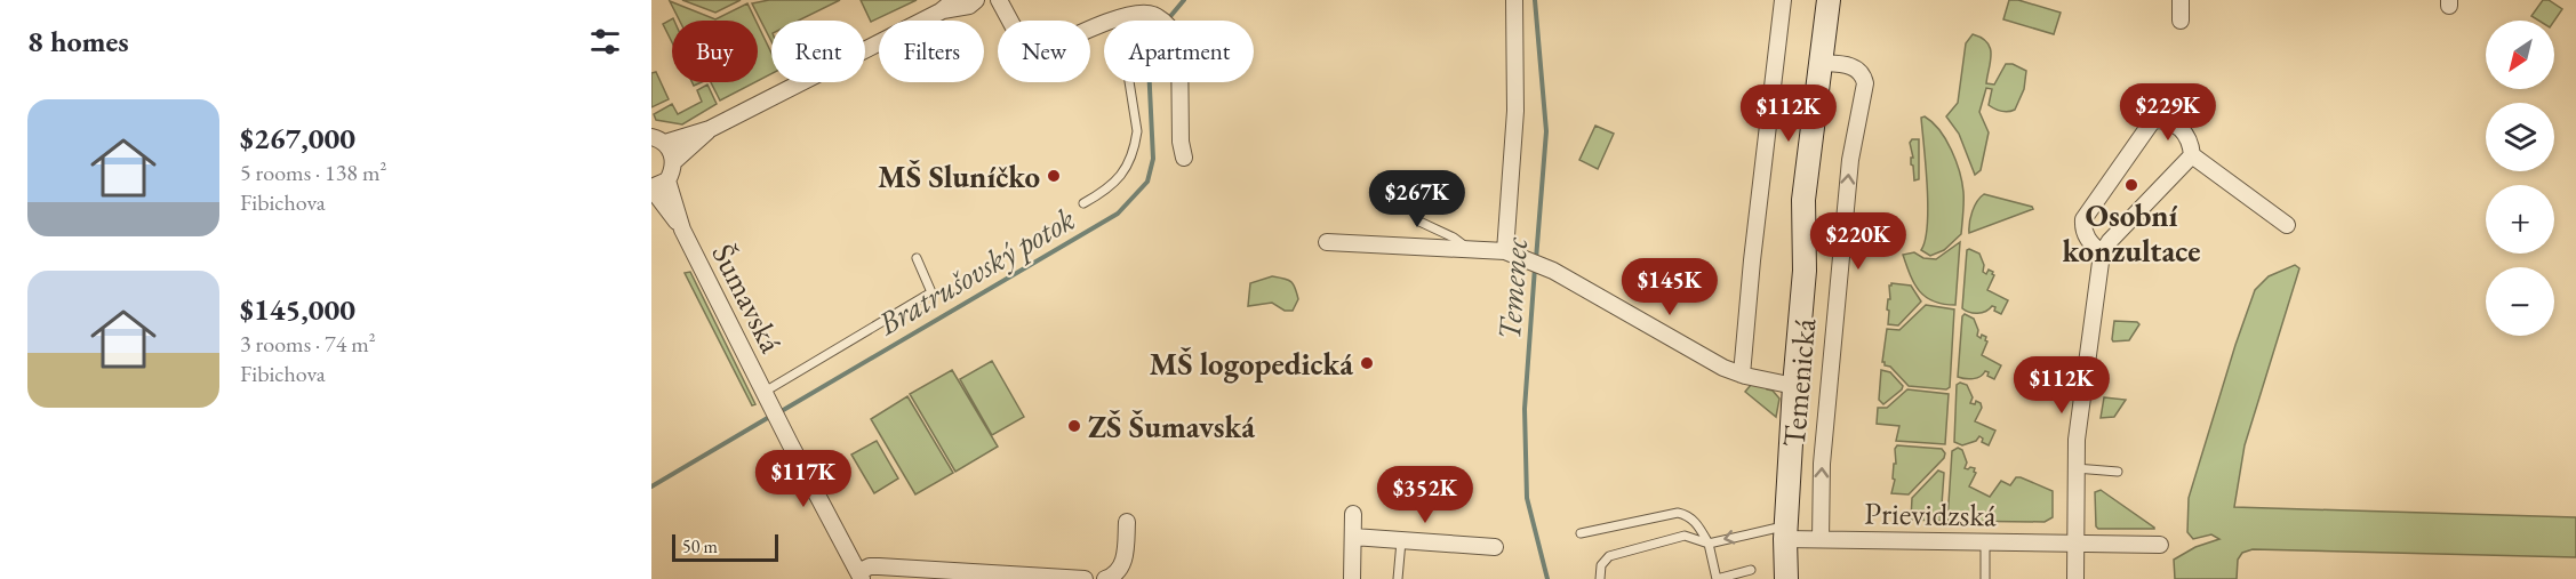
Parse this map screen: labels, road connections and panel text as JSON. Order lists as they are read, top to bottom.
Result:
{
  "streets": {
    "street": ["Šumavská", "Temenická", "Prievidzská"]
  },
  "crossings": [
    ["Temenická", "Prievidzská"]
  ],
  "water": ["Bratrušovský potok", "Temenec"],
  "places": [
    "MŠ Sluníčko",
    "Osobní konzultace",
    "MŠ logopedická",
    "ZŠ Šumavská"
  ],
  "scale_bar": "50 m",
  "north": "bottom left",
  "page": {
    "heading": "8 homes",
    "map_buttons": ["+", "−"],
    "chip": [
      "Buy",
      "Rent",
      "Filters",
      "New",
      "Apartment"
    ],
    "list": [
      {
        "name": "$267,000",
        "note": "5 rooms · 138 m² · Fibichova"
      },
      {
        "name": "$145,000",
        "note": "3 rooms · 74 m² · Fibichova"
      }
    ],
    "price": [
      "$229K",
      "$112K",
      "$267K",
      "$220K",
      "$145K",
      "$112K",
      "$117K",
      "$352K"
    ],
    "scale": "50 m"
  }
}
